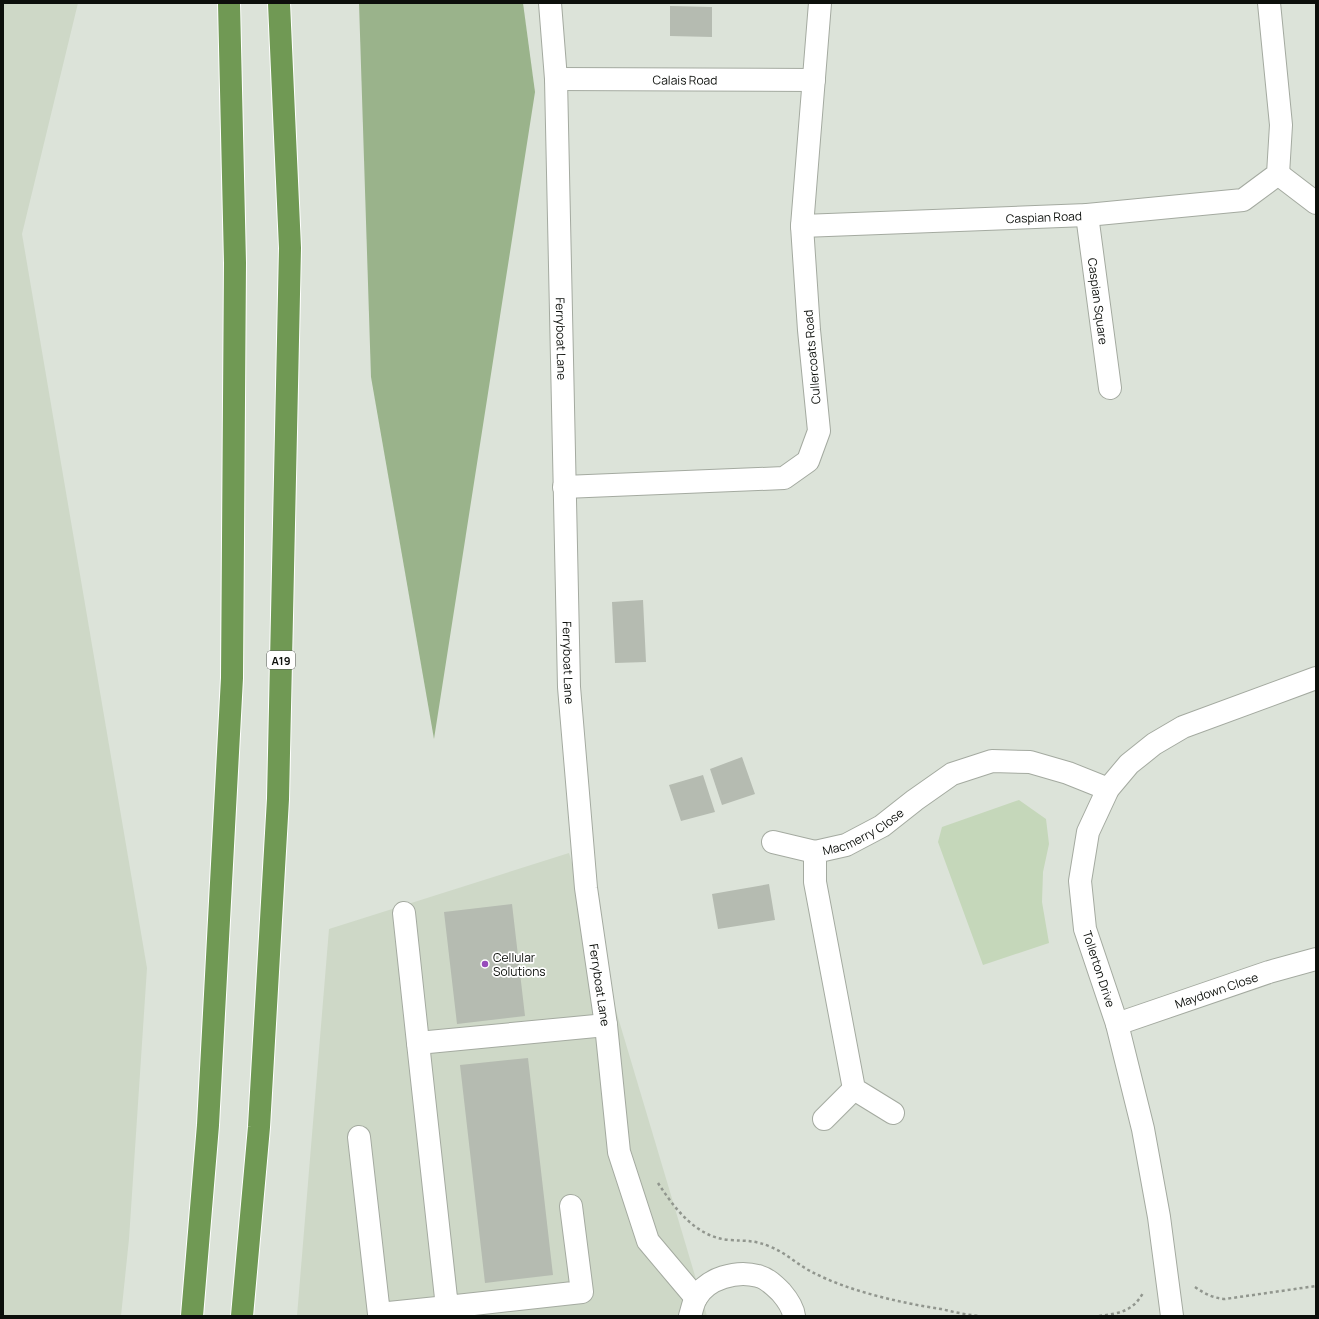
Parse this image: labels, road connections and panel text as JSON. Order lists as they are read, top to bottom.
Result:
{
  "streets": {
    "highway": ["A19"],
    "street": [
      "Calais Road",
      "Caspian Road",
      "Caspian Square",
      "Ferryboat Lane",
      "Cullercoats Road",
      "Macmerry Close",
      "Tollerton Drive",
      "Maydown Close"
    ]
  },
  "crossings": [
    ["Calais Road", "Ferryboat Lane"],
    ["Calais Road", "Cullercoats Road"],
    ["Caspian Road", "Caspian Square"],
    ["Caspian Road", "Cullercoats Road"],
    ["Ferryboat Lane", "Cullercoats Road"],
    ["Macmerry Close", "Tollerton Drive"],
    ["Tollerton Drive", "Maydown Close"]
  ],
  "places": ["Cellular Solutions"]
}
